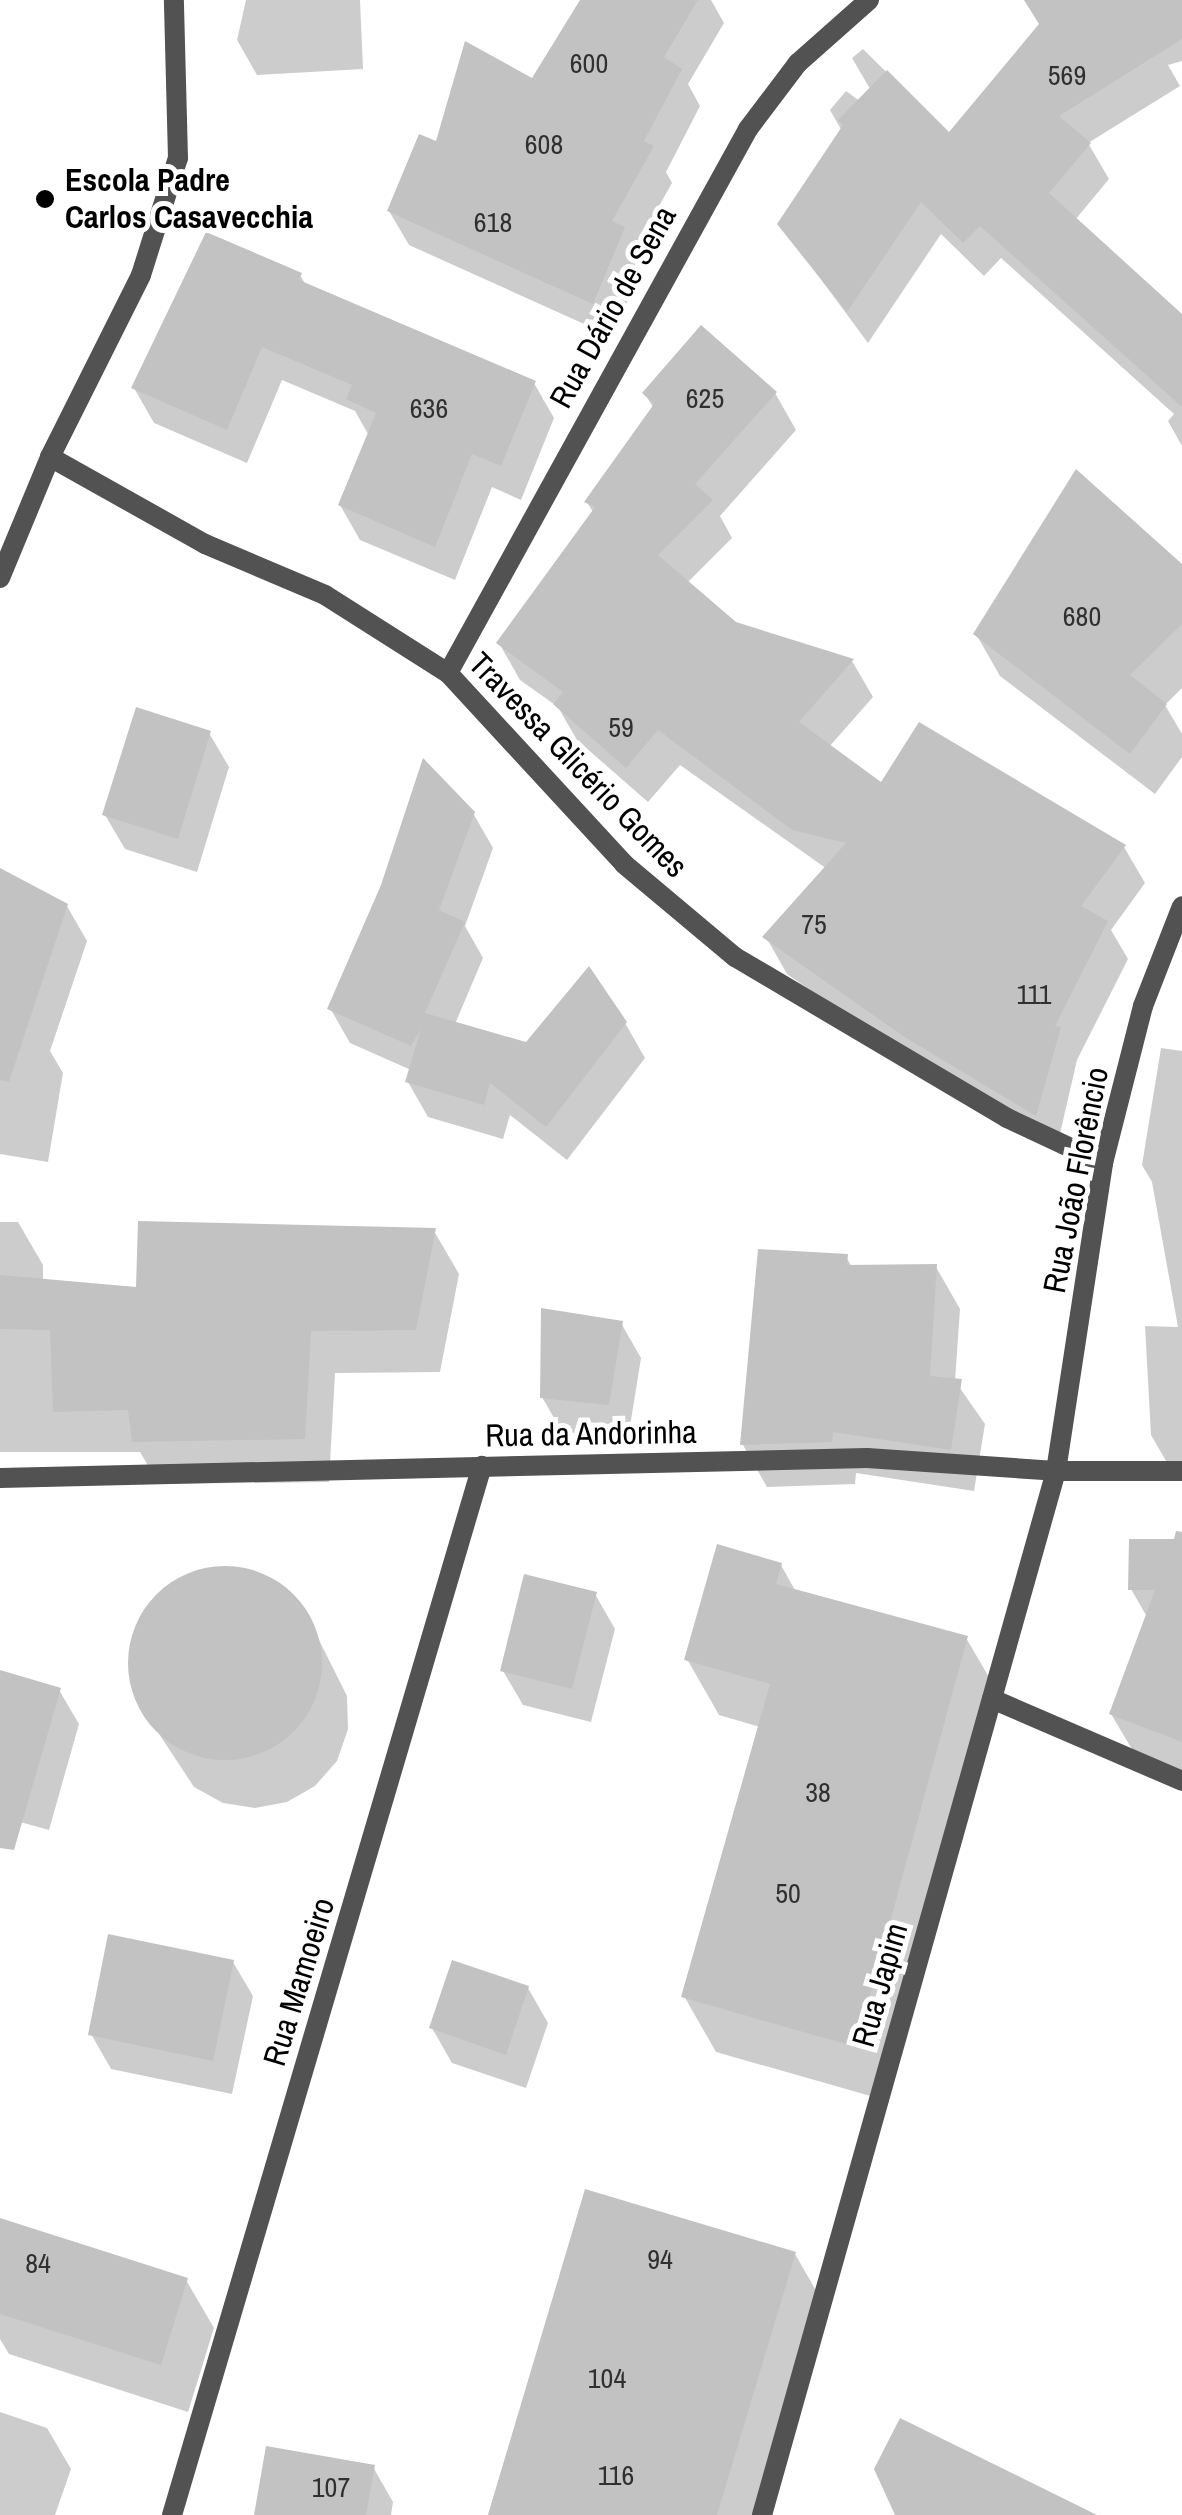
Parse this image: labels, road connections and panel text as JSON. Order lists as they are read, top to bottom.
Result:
{
  "streets": {
    "street": [
      "Rua Dário de Sena",
      "Travessa Glicério Gomes",
      "Rua João Florêncio",
      "Rua da Andorinha",
      "Rua Mamoeiro",
      "Rua Japim"
    ]
  },
  "crossings": [
    ["Rua Dário de Sena", "Travessa Glicério Gomes"],
    ["Travessa Glicério Gomes", "Rua João Florêncio"],
    ["Rua João Florêncio", "Rua da Andorinha"],
    ["Rua João Florêncio", "Rua Japim"],
    ["Rua da Andorinha", "Rua Mamoeiro"],
    ["Rua da Andorinha", "Rua Japim"]
  ],
  "places": ["Escola Padre Carlos Casavecchia"],
  "house_numbers": [
    "600",
    "569",
    "608",
    "618",
    "625",
    "636",
    "680",
    "59",
    "75",
    "111",
    "38",
    "50",
    "94",
    "84",
    "104",
    "116",
    "107"
  ]
}
